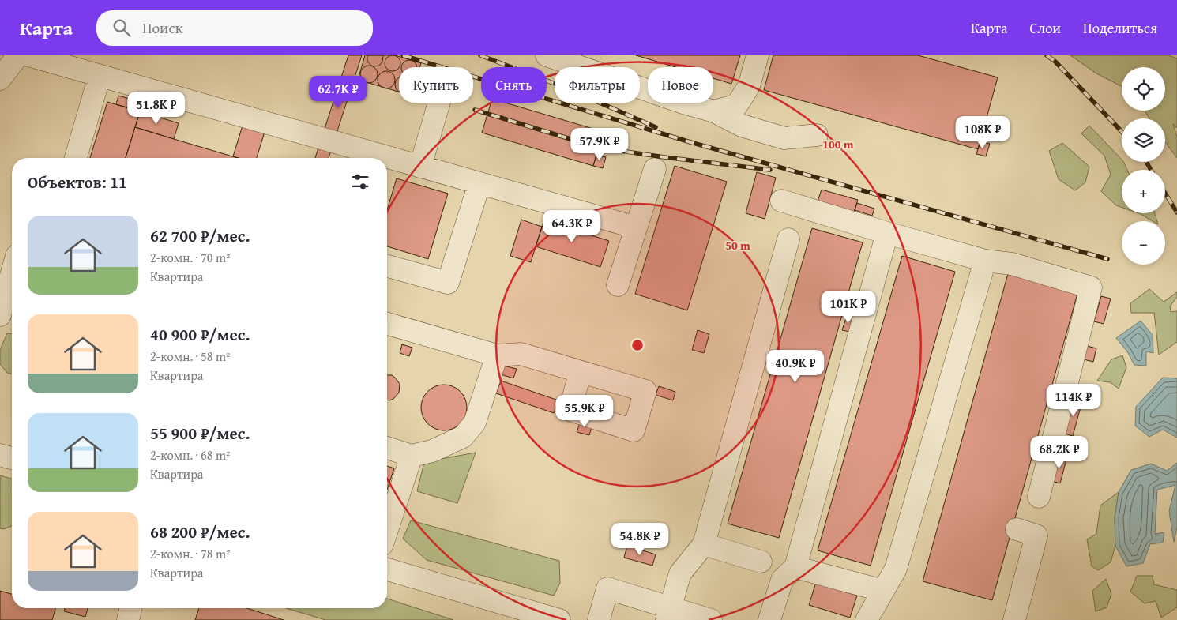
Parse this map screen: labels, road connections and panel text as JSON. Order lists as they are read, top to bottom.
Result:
{
  "page": {
    "header": "Карта",
    "search": "Поиск",
    "nav": ["Карта", "Слои", "Поделиться"],
    "map_buttons": ["+", "−"],
    "chip": [
      "Купить",
      "Снять",
      "Фильтры",
      "Новое"
    ],
    "price": [
      "62.7K ₽",
      "51.8K ₽",
      "108K ₽",
      "57.9K ₽",
      "64.3K ₽",
      "101K ₽",
      "40.9K ₽",
      "114K ₽",
      "55.9K ₽",
      "68.2K ₽",
      "54.8K ₽"
    ],
    "heading": "Объектов: 11",
    "list": [
      {
        "name": "62 700 ₽/мес.",
        "note": "2-комн. · 70 m² · Квартира"
      },
      {
        "name": "40 900 ₽/мес.",
        "note": "2-комн. · 58 m² · Квартира"
      },
      {
        "name": "55 900 ₽/мес.",
        "note": "2-комн. · 68 m² · Квартира"
      },
      {
        "name": "68 200 ₽/мес.",
        "note": "2-комн. · 78 m² · Квартира"
      }
    ]
  },
  "rings": ["100 m", "50 m"]
}
